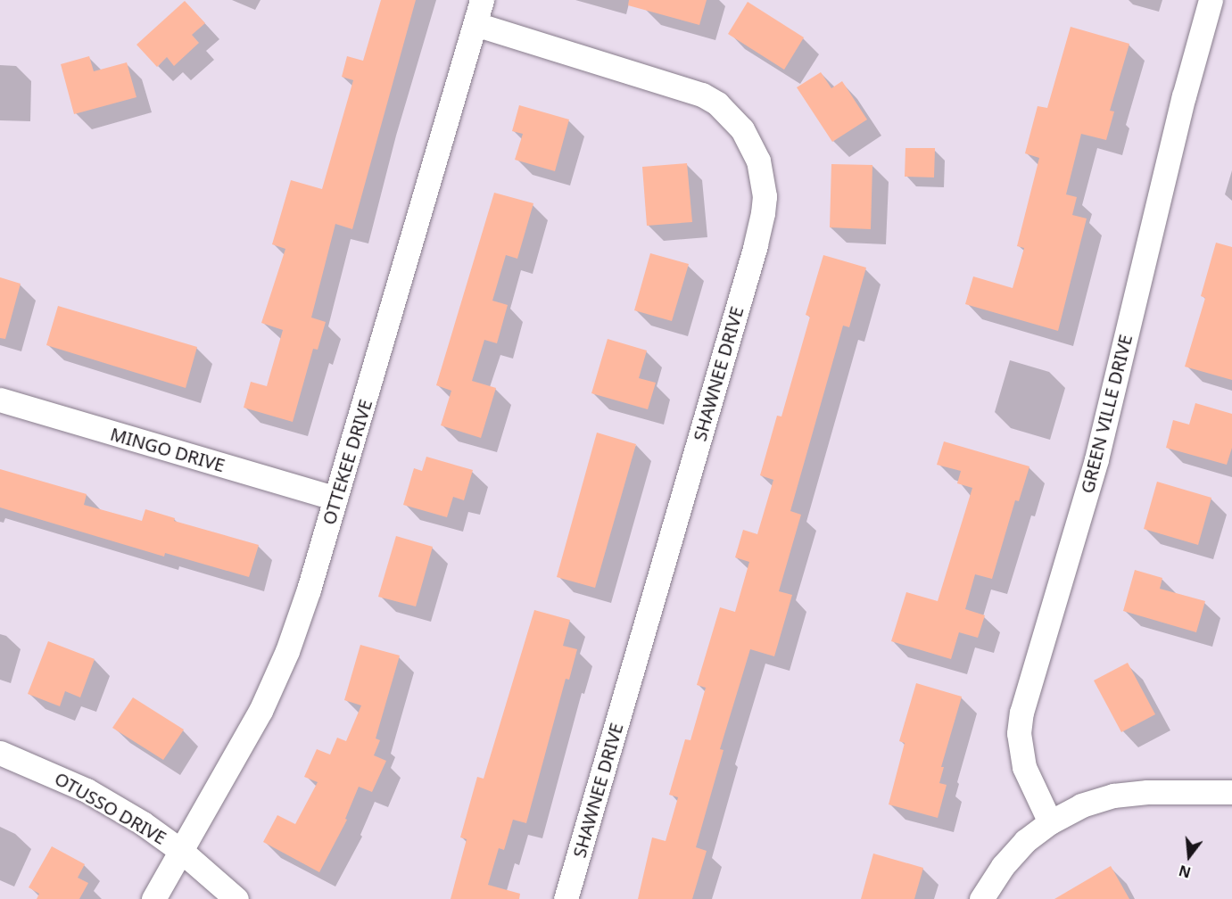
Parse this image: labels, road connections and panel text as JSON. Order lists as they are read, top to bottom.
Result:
{
  "streets": {
    "street": [
      "SHAWNEE DRIVE",
      "GREEN VILLE DRIVE",
      "MINGO DRIVE",
      "OTTEKEE DRIVE",
      "OTUSSO DRIVE"
    ]
  },
  "crossings": [
    ["SHAWNEE DRIVE", "OTTEKEE DRIVE"],
    ["MINGO DRIVE", "OTTEKEE DRIVE"],
    ["OTTEKEE DRIVE", "OTUSSO DRIVE"]
  ],
  "north": "bottom"
}
